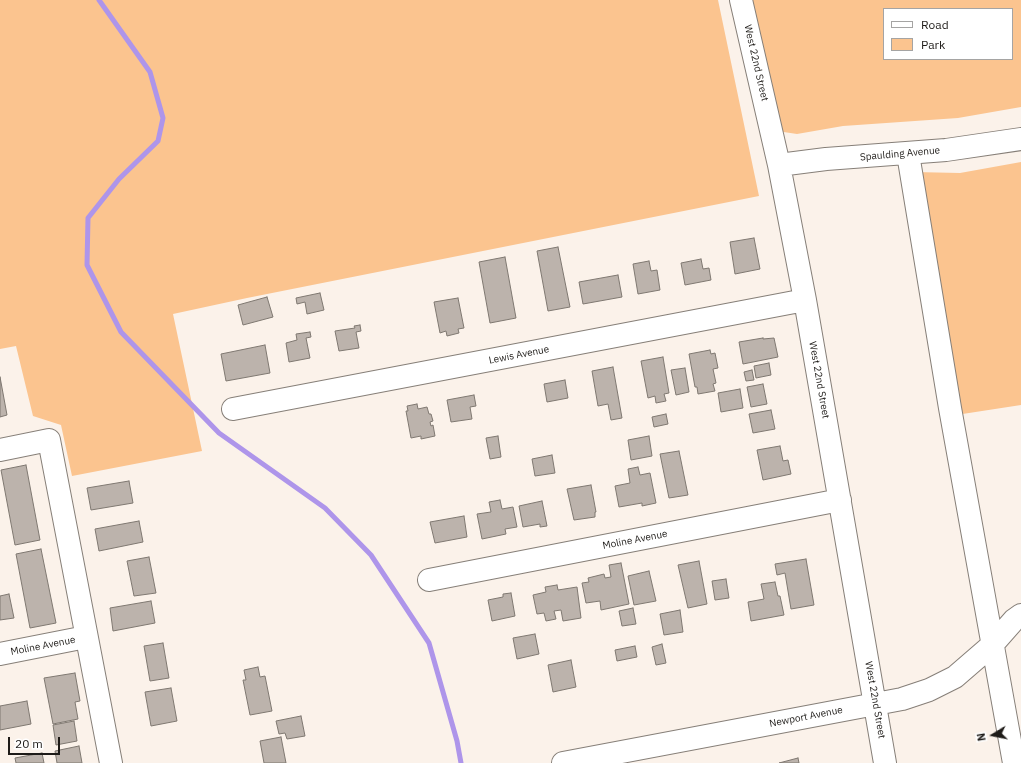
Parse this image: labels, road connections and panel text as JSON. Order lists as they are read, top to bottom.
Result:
{
  "streets": {
    "street": [
      "West 22nd Street",
      "Spaulding Avenue",
      "Lewis Avenue",
      "Moline Avenue",
      "Newport Avenue"
    ]
  },
  "crossings": [
    ["West 22nd Street", "Spaulding Avenue"],
    ["West 22nd Street", "Lewis Avenue"],
    ["West 22nd Street", "Moline Avenue"],
    ["West 22nd Street", "Newport Avenue"]
  ],
  "legend": ["Road", "Park"],
  "scale_bar": "20 m",
  "north": "left"
}
